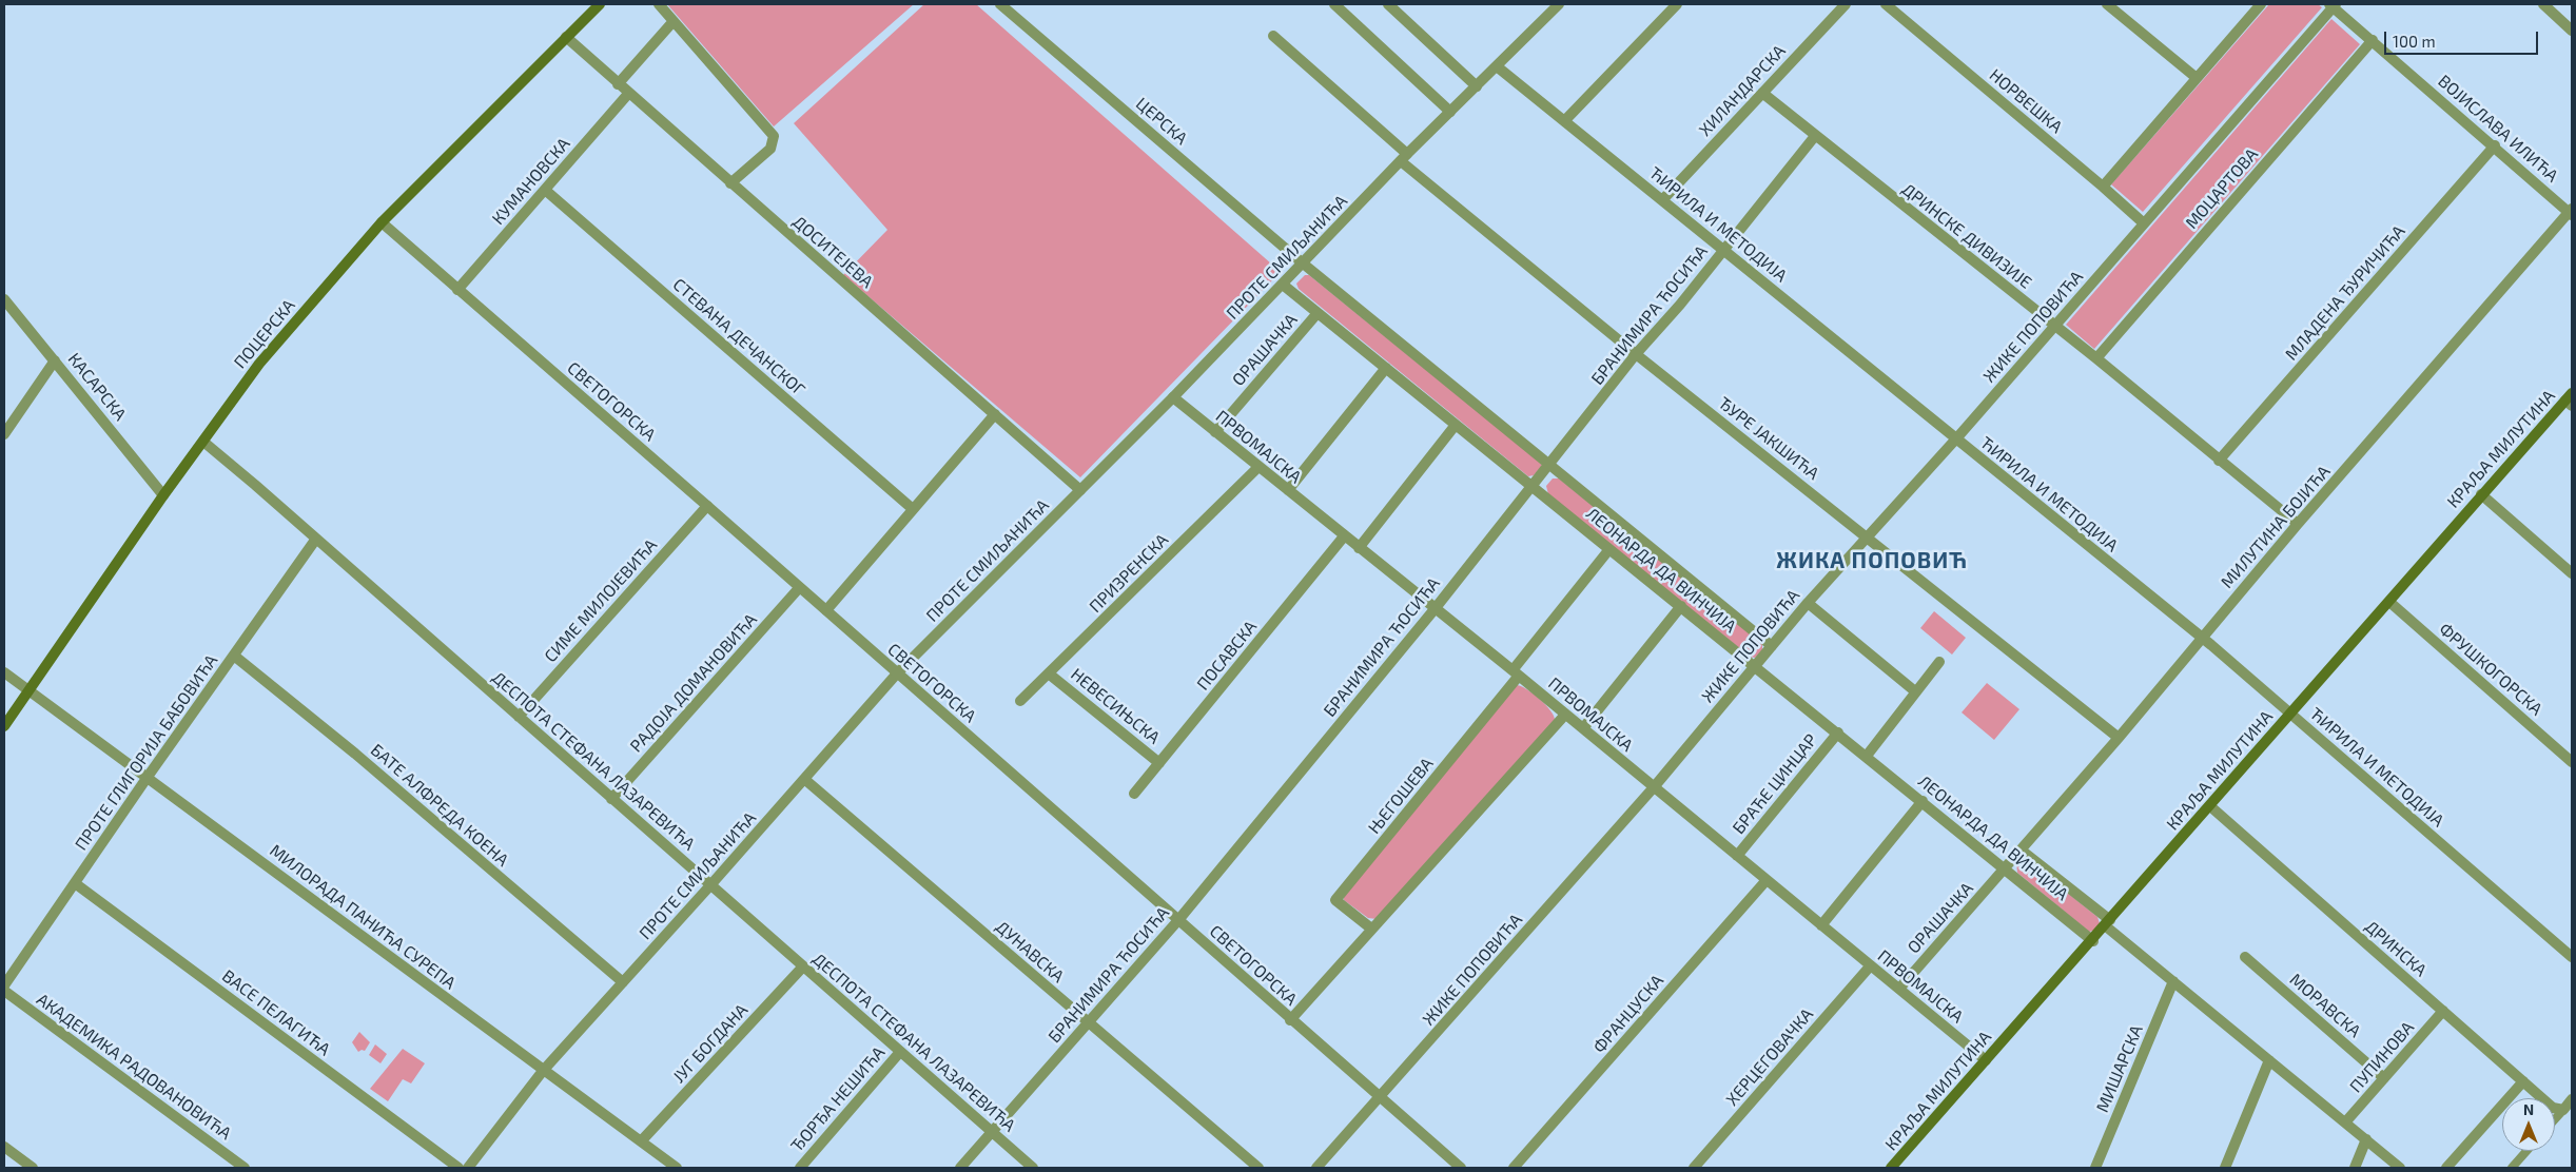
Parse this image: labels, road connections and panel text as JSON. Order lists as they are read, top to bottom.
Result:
{
  "streets": {
    "main road": ["ПОЦЕРСКА", "КРАЉА МИЛУТИНА"],
    "street": [
      "ХИЛАНДАРСКА",
      "НОРВЕШКА",
      "ЦЕРСКА",
      "ВОЈИСЛАВА ИЛИЋА",
      "КУМАНОВСКА",
      "МОЦАРТОВА",
      "ЋИРИЛА И МЕТОДИЈА",
      "ДРИНСКЕ ДИВИЗИЈЕ",
      "ДОСИТЕЈЕВА",
      "ПРОТЕ СМИЉАНИЋА",
      "МЛАДЕНА ЂУРИЧИЋА",
      "БРАНИМИРА ЋОСИЋА",
      "ЖИКЕ ПОПОВИЋА",
      "СТЕВАНА ДЕЧАНСКОГ",
      "ОРАШАЧКА",
      "КАСАРСКА",
      "СВЕТОГОРСКА",
      "ЂУРЕ ЈАКШИЋА",
      "ПРВОМАЈСКА",
      "МИЛУТИНА БОЈИЋА",
      "ЛЕОНАРДА ДА ВИНЧИЈА",
      "ПРИЗРЕНСКА",
      "СИМЕ МИЛОЈЕВИЋА",
      "ПОСАВСКА",
      "ФРУШКОГОРСКА",
      "РАДОЈА ДОМАНОВИЋА",
      "НЕВЕСИЊСКА",
      "ПРОТЕ ГЛИГОРИЈА БАБОВИЋА",
      "ДЕСПОТА СТЕФАНА ЛАЗАРЕВИЋА",
      "БРАЋЕ ЦИНЦАР",
      "ЊЕГОШЕВА",
      "БАТЕ АЛФРЕДА КОЕНА",
      "МИЛОРАДА ПАНИЋА СУРЕПА",
      "ДРИНСКА",
      "ДУНАВСКА",
      "МОРАВСКА",
      "ВАСЕ ПЕЛАГИЋА",
      "ФРАНЦУСКА",
      "ЈУГ БОГДАНА",
      "ХЕРЦЕГОВАЧКА",
      "ПУПИНОВА",
      "АКАДЕМИКА РАДОВАНОВИЋА",
      "МИШАРСКА",
      "ЂОРЂА НЕШИЋА"
    ]
  },
  "crossings": [
    ["ХИЛАНДАРСКА", "ЋИРИЛА И МЕТОДИЈА"],
    ["ХИЛАНДАРСКА", "ДРИНСКЕ ДИВИЗИЈЕ"],
    ["НОРВЕШКА", "ЖИКЕ ПОПОВИЋА"],
    ["ЦЕРСКА", "ПРОТЕ СМИЉАНИЋА"],
    ["ЦЕРСКА", "ЛЕОНАРДА ДА ВИНЧИЈА"],
    ["ВОЈИСЛАВА ИЛИЋА", "МОЦАРТОВА"],
    ["ВОЈИСЛАВА ИЛИЋА", "МЛАДЕНА ЂУРИЧИЋА"],
    ["ВОЈИСЛАВА ИЛИЋА", "ЖИКЕ ПОПОВИЋА"],
    ["ВОЈИСЛАВА ИЛИЋА", "МИЛУТИНА БОЈИЋА"],
    ["КУМАНОВСКА", "ДОСИТЕЈЕВА"],
    ["КУМАНОВСКА", "СТЕВАНА ДЕЧАНСКОГ"],
    ["КУМАНОВСКА", "СВЕТОГОРСКА"],
    ["МОЦАРТОВА", "ДРИНСКЕ ДИВИЗИЈЕ"],
    ["ЋИРИЛА И МЕТОДИЈА", "ПРОТЕ СМИЉАНИЋА"],
    ["ЋИРИЛА И МЕТОДИЈА", "БРАНИМИРА ЋОСИЋА"],
    ["ЋИРИЛА И МЕТОДИЈА", "ЖИКЕ ПОПОВИЋА"],
    ["ЋИРИЛА И МЕТОДИЈА", "КРАЉА МИЛУТИНА"],
    ["ЋИРИЛА И МЕТОДИЈА", "МИЛУТИНА БОЈИЋА"],
    ["ДРИНСКЕ ДИВИЗИЈЕ", "МЛАДЕНА ЂУРИЧИЋА"],
    ["ДРИНСКЕ ДИВИЗИЈЕ", "БРАНИМИРА ЋОСИЋА"],
    ["ДРИНСКЕ ДИВИЗИЈЕ", "ЖИКЕ ПОПОВИЋА"],
    ["ДРИНСКЕ ДИВИЗИЈЕ", "МИЛУТИНА БОЈИЋА"],
    ["ДОСИТЕЈЕВА", "ПРОТЕ СМИЉАНИЋА"],
    ["ДОСИТЕЈЕВА", "ПОЦЕРСКА"],
    ["ПРОТЕ СМИЉАНИЋА", "СВЕТОГОРСКА"],
    ["ПРОТЕ СМИЉАНИЋА", "ЂУРЕ ЈАКШИЋА"],
    ["ПРОТЕ СМИЉАНИЋА", "ПРВОМАЈСКА"],
    ["ПРОТЕ СМИЉАНИЋА", "ЛЕОНАРДА ДА ВИНЧИЈА"],
    ["ПРОТЕ СМИЉАНИЋА", "ДЕСПОТА СТЕФАНА ЛАЗАРЕВИЋА"],
    ["ПРОТЕ СМИЉАНИЋА", "БАТЕ АЛФРЕДА КОЕНА"],
    ["ПРОТЕ СМИЉАНИЋА", "МИЛОРАДА ПАНИЋА СУРЕПА"],
    ["ПРОТЕ СМИЉАНИЋА", "ДУНАВСКА"],
    ["БРАНИМИРА ЋОСИЋА", "СВЕТОГОРСКА"],
    ["БРАНИМИРА ЋОСИЋА", "ЂУРЕ ЈАКШИЋА"],
    ["БРАНИМИРА ЋОСИЋА", "ПРВОМАЈСКА"],
    ["БРАНИМИРА ЋОСИЋА", "ЛЕОНАРДА ДА ВИНЧИЈА"],
    ["БРАНИМИРА ЋОСИЋА", "ДЕСПОТА СТЕФАНА ЛАЗАРЕВИЋА"],
    ["БРАНИМИРА ЋОСИЋА", "ДУНАВСКА"],
    ["ЖИКЕ ПОПОВИЋА", "СВЕТОГОРСКА"],
    ["ЖИКЕ ПОПОВИЋА", "ЂУРЕ ЈАКШИЋА"],
    ["ЖИКЕ ПОПОВИЋА", "ПРВОМАЈСКА"],
    ["ЖИКЕ ПОПОВИЋА", "ЛЕОНАРДА ДА ВИНЧИЈА"],
    ["ПОЦЕРСКА", "КАСАРСКА"],
    ["ПОЦЕРСКА", "СВЕТОГОРСКА"],
    ["ПОЦЕРСКА", "ДЕСПОТА СТЕФАНА ЛАЗАРЕВИЋА"],
    ["ПОЦЕРСКА", "МИЛОРАДА ПАНИЋА СУРЕПА"],
    ["ОРАШАЧКА", "ПРВОМАЈСКА"],
    ["ОРАШАЧКА", "МИЛУТИНА БОЈИЋА"],
    ["ОРАШАЧКА", "ЛЕОНАРДА ДА ВИНЧИЈА"],
    ["СВЕТОГОРСКА", "СИМЕ МИЛОЈЕВИЋА"],
    ["СВЕТОГОРСКА", "РАДОЈА ДОМАНОВИЋА"],
    ["ЂУРЕ ЈАКШИЋА", "МИЛУТИНА БОЈИЋА"],
    ["ПРВОМАЈСКА", "КРАЉА МИЛУТИНА"],
    ["ПРВОМАЈСКА", "ПРИЗРЕНСКА"],
    ["ПРВОМАЈСКА", "ПОСАВСКА"],
    ["ПРВОМАЈСКА", "БРАЋЕ ЦИНЦАР"],
    ["ПРВОМАЈСКА", "ЊЕГОШЕВА"],
    ["ПРВОМАЈСКА", "ФРАНЦУСКА"],
    ["ПРВОМАЈСКА", "ХЕРЦЕГОВАЧКА"],
    ["КРАЉА МИЛУТИНА", "ЛЕОНАРДА ДА ВИНЧИЈА"],
    ["КРАЉА МИЛУТИНА", "ФРУШКОГОРСКА"],
    ["КРАЉА МИЛУТИНА", "ДРИНСКА"],
    ["МИЛУТИНА БОЈИЋА", "ЛЕОНАРДА ДА ВИНЧИЈА"],
    ["ЛЕОНАРДА ДА ВИНЧИЈА", "БРАЋЕ ЦИНЦАР"],
    ["ЛЕОНАРДА ДА ВИНЧИЈА", "ПУПИНОВА"],
    ["ЛЕОНАРДА ДА ВИНЧИЈА", "МИШАРСКА"],
    ["ПРИЗРЕНСКА", "НЕВЕСИЊСКА"],
    ["СИМЕ МИЛОЈЕВИЋА", "ДЕСПОТА СТЕФАНА ЛАЗАРЕВИЋА"],
    ["ПОСАВСКА", "НЕВЕСИЊСКА"],
    ["РАДОЈА ДОМАНОВИЋА", "ДЕСПОТА СТЕФАНА ЛАЗАРЕВИЋА"],
    ["ПРОТЕ ГЛИГОРИЈА БАБОВИЋА", "ДЕСПОТА СТЕФАНА ЛАЗАРЕВИЋА"],
    ["ПРОТЕ ГЛИГОРИЈА БАБОВИЋА", "БАТЕ АЛФРЕДА КОЕНА"],
    ["ПРОТЕ ГЛИГОРИЈА БАБОВИЋА", "МИЛОРАДА ПАНИЋА СУРЕПА"],
    ["ПРОТЕ ГЛИГОРИЈА БАБОВИЋА", "ВАСЕ ПЕЛАГИЋА"],
    ["ДЕСПОТА СТЕФАНА ЛАЗАРЕВИЋА", "ЈУГ БОГДАНА"],
    ["ДЕСПОТА СТЕФАНА ЛАЗАРЕВИЋА", "ЂОРЂА НЕШИЋА"],
    ["МИЛОРАДА ПАНИЋА СУРЕПА", "ЈУГ БОГДАНА"],
    ["ДРИНСКА", "ПУПИНОВА"],
    ["МОРАВСКА", "ПУПИНОВА"]
  ],
  "districts": ["ЖИКА ПОПОВИЋ"],
  "scale_bar": "100 m",
  "north": "top"
}
